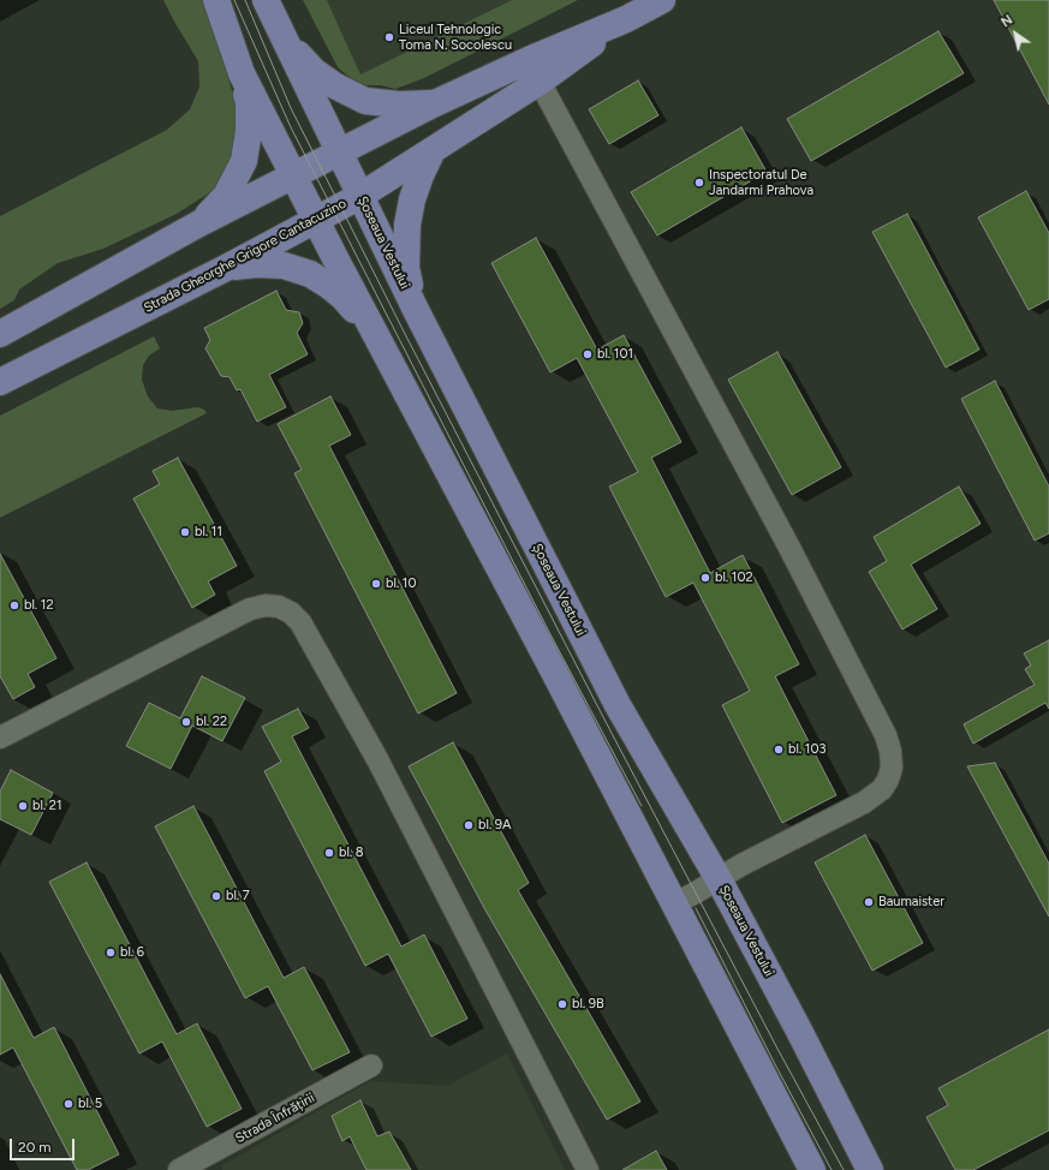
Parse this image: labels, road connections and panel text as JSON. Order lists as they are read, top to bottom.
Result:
{
  "streets": {
    "main road": ["Șoseaua Vestului", "Strada Gheorghe Grigore Cantacuzino"],
    "street": ["Strada Înfrățirii"]
  },
  "crossings": [
    ["Șoseaua Vestului", "Strada Gheorghe Grigore Cantacuzino"]
  ],
  "places": [
    "Liceul Tehnologic Toma N. Socolescu",
    "Inspectoratul De Jandarmi Prahova",
    "bl. 101",
    "bl. 11",
    "bl. 102",
    "bl. 10",
    "bl. 12",
    "bl. 22",
    "bl. 103",
    "bl. 21",
    "bl. 9A",
    "bl. 8",
    "bl. 7",
    "Baumaister",
    "bl. 6",
    "bl. 9B",
    "bl. 5"
  ],
  "scale_bar": "20 m",
  "north": "top left"
}
